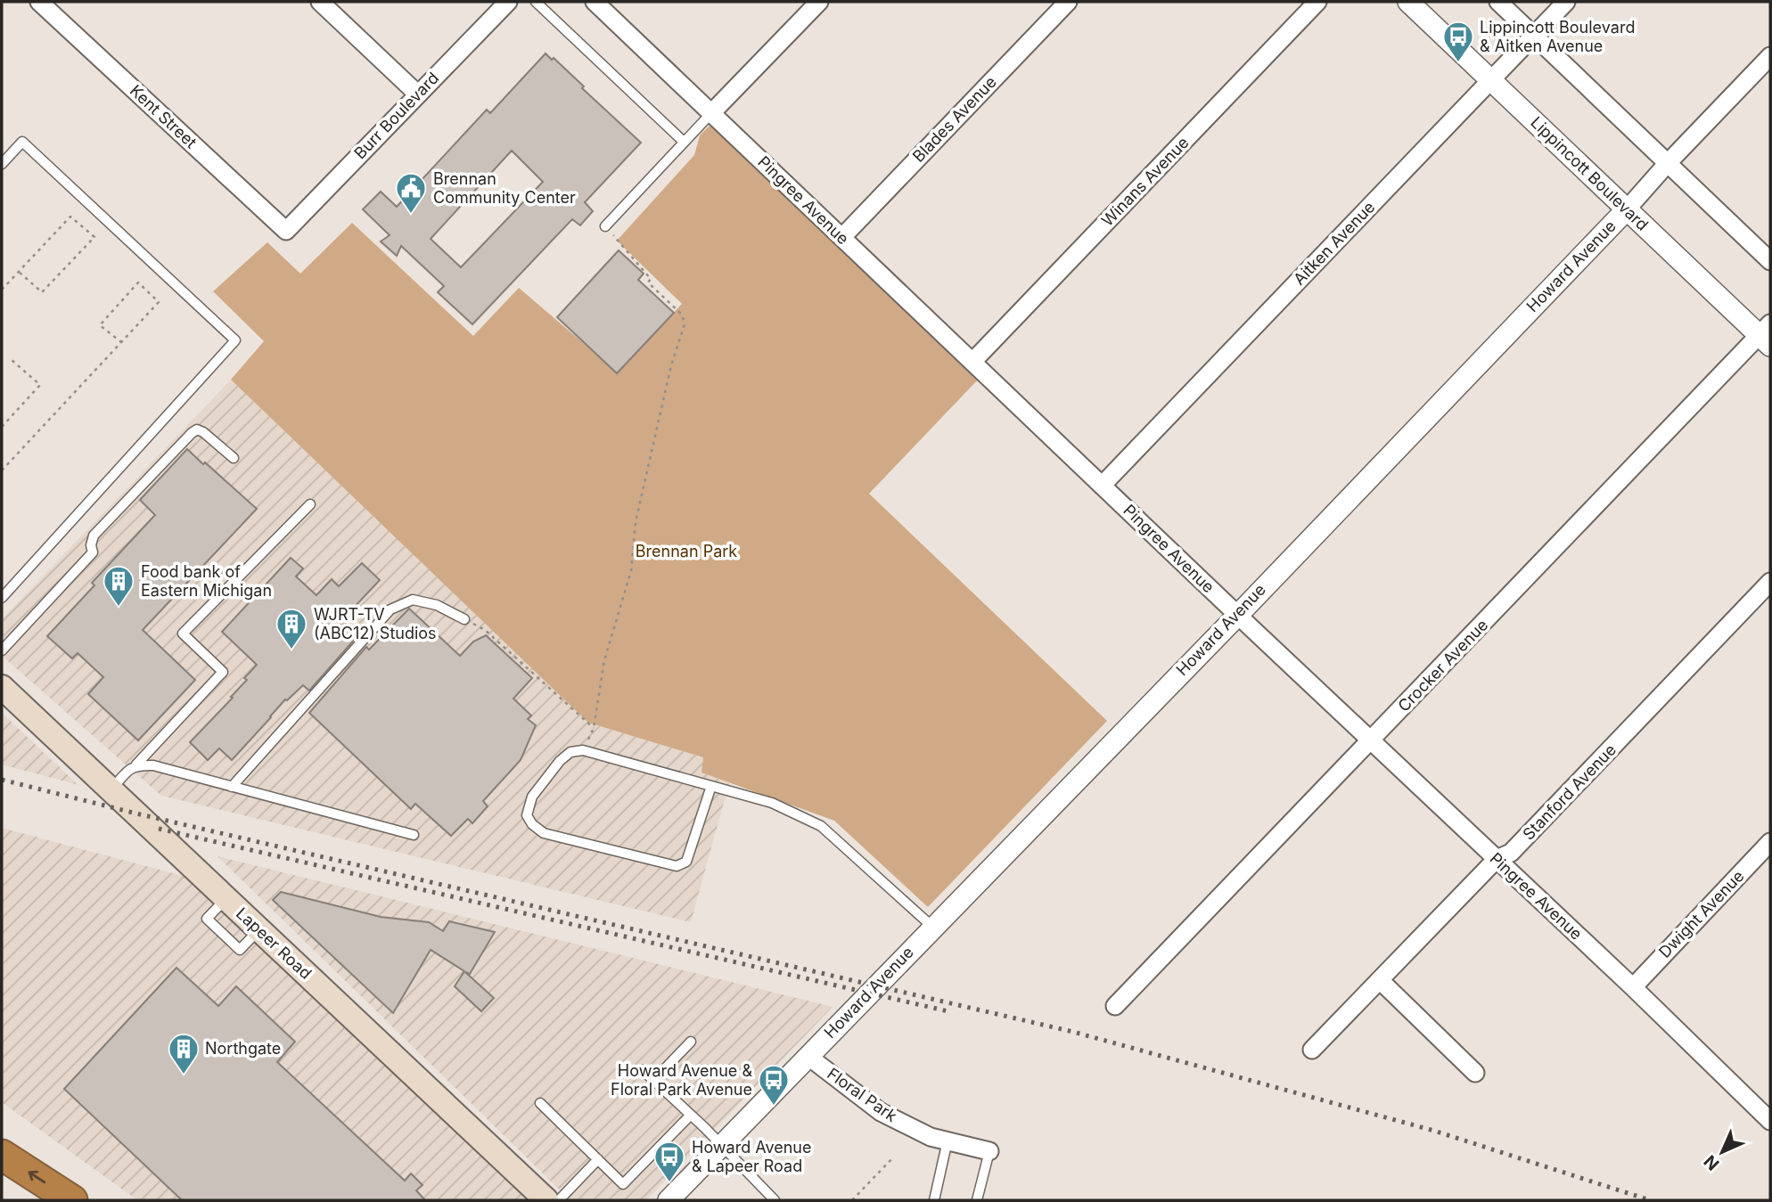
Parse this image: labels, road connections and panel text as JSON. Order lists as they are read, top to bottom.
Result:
{
  "streets": {
    "main road": ["Lapeer Road"],
    "street": [
      "Burr Boulevard",
      "Kent Street",
      "Blades Avenue",
      "Lippincott Boulevard",
      "Winans Avenue",
      "Pingree Avenue",
      "Aitken Avenue",
      "Howard Avenue",
      "Crocker Avenue",
      "Stanford Avenue",
      "Dwight Avenue",
      "Floral Park"
    ]
  },
  "crossings": [
    ["Burr Boulevard", "Kent Street"],
    ["Blades Avenue", "Pingree Avenue"],
    ["Lippincott Boulevard", "Aitken Avenue"],
    ["Lippincott Boulevard", "Howard Avenue"],
    ["Lippincott Boulevard", "Crocker Avenue"],
    ["Winans Avenue", "Pingree Avenue"],
    ["Pingree Avenue", "Aitken Avenue"],
    ["Pingree Avenue", "Howard Avenue"],
    ["Pingree Avenue", "Crocker Avenue"],
    ["Pingree Avenue", "Stanford Avenue"],
    ["Pingree Avenue", "Dwight Avenue"],
    ["Howard Avenue", "Floral Park"]
  ],
  "parks": ["Brennan Park"],
  "places": {
    "bus stop": ["Lippincott Boulevard & Aitken Avenue", "Howard Avenue & Floral Park Avenue", "Howard Avenue & Lapeer Road"],
    "public building": ["Brennan Community Center"],
    "building": ["Food bank of Eastern Michigan", "WJRT-TV (ABC12) Studios", "Northgate"]
  },
  "north": "bottom left"
}
